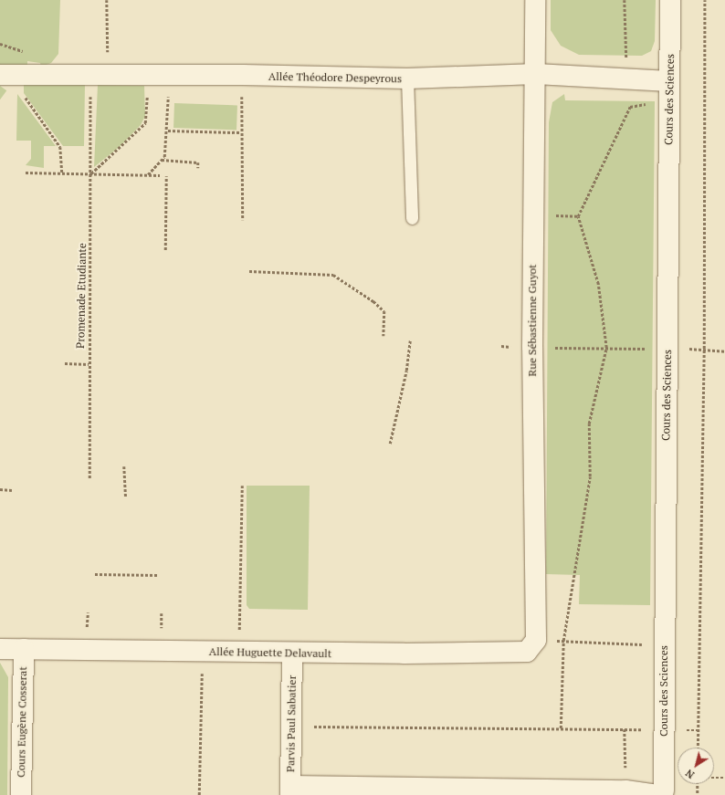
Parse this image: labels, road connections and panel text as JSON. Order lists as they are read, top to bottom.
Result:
{
  "streets": {
    "street": [
      "Allée Théodore Despeyrous",
      "Cours des Sciences",
      "Rue Sébastienne Guyot",
      "Allée Huguette Delavault",
      "Cours Eugène Cosserat",
      "Parvis Paul Sabatier"
    ],
    "path": ["Promenade Etudiante"]
  },
  "crossings": [
    ["Allée Théodore Despeyrous", "Cours des Sciences"],
    ["Allée Théodore Despeyrous", "Rue Sébastienne Guyot"],
    ["Rue Sébastienne Guyot", "Allée Huguette Delavault"],
    ["Allée Huguette Delavault", "Cours Eugène Cosserat"],
    ["Allée Huguette Delavault", "Parvis Paul Sabatier"]
  ],
  "north": "bottom left"
}
